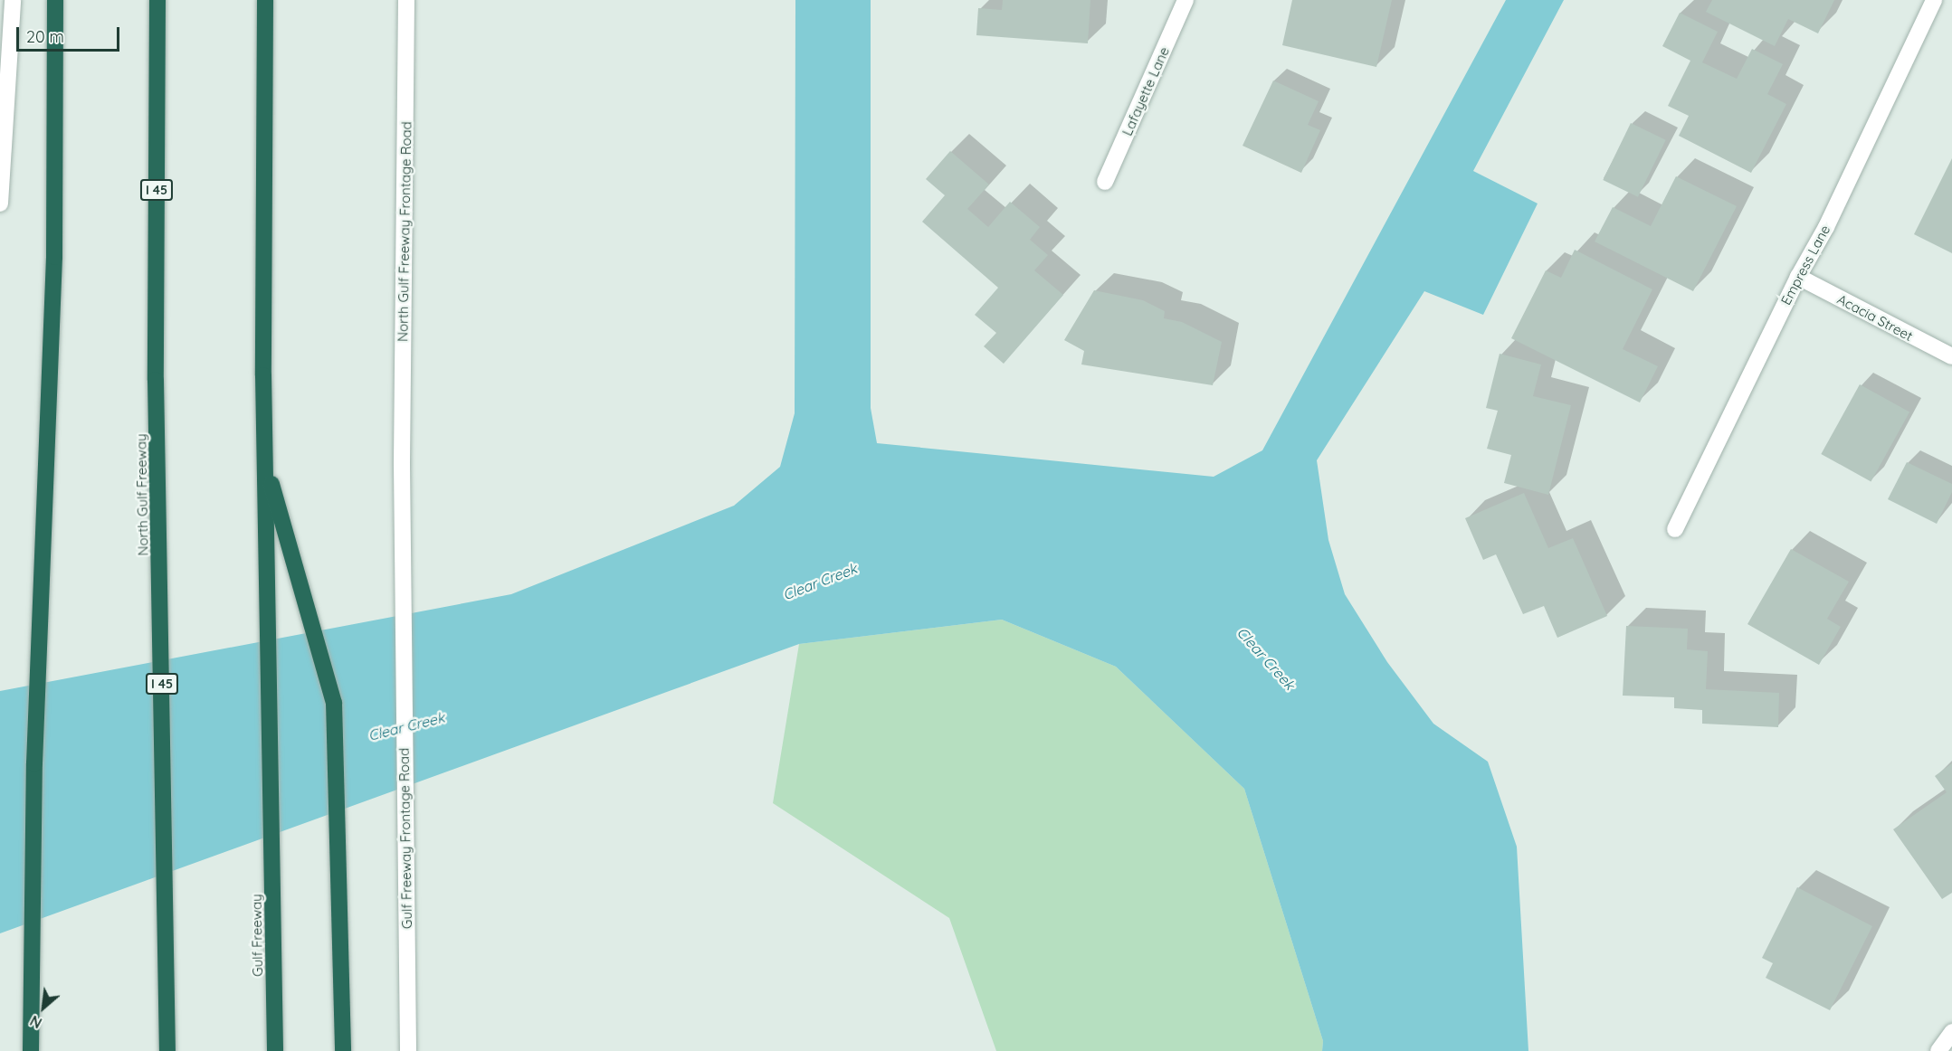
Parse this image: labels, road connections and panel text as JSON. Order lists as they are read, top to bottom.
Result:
{
  "streets": {
    "highway": ["I 45", "North Gulf Freeway", "Gulf Freeway"],
    "main road": [
      "Lafayette Lane",
      "North Gulf Freeway Frontage Road",
      "Empress Lane",
      "Acacia Street",
      "Gulf Freeway Frontage Road"
    ]
  },
  "crossings": [
    ["North Gulf Freeway Frontage Road", "Gulf Freeway Frontage Road"],
    ["Empress Lane", "Acacia Street"]
  ],
  "water": ["Clear Creek"],
  "scale_bar": "20 m",
  "north": "bottom left"
}
